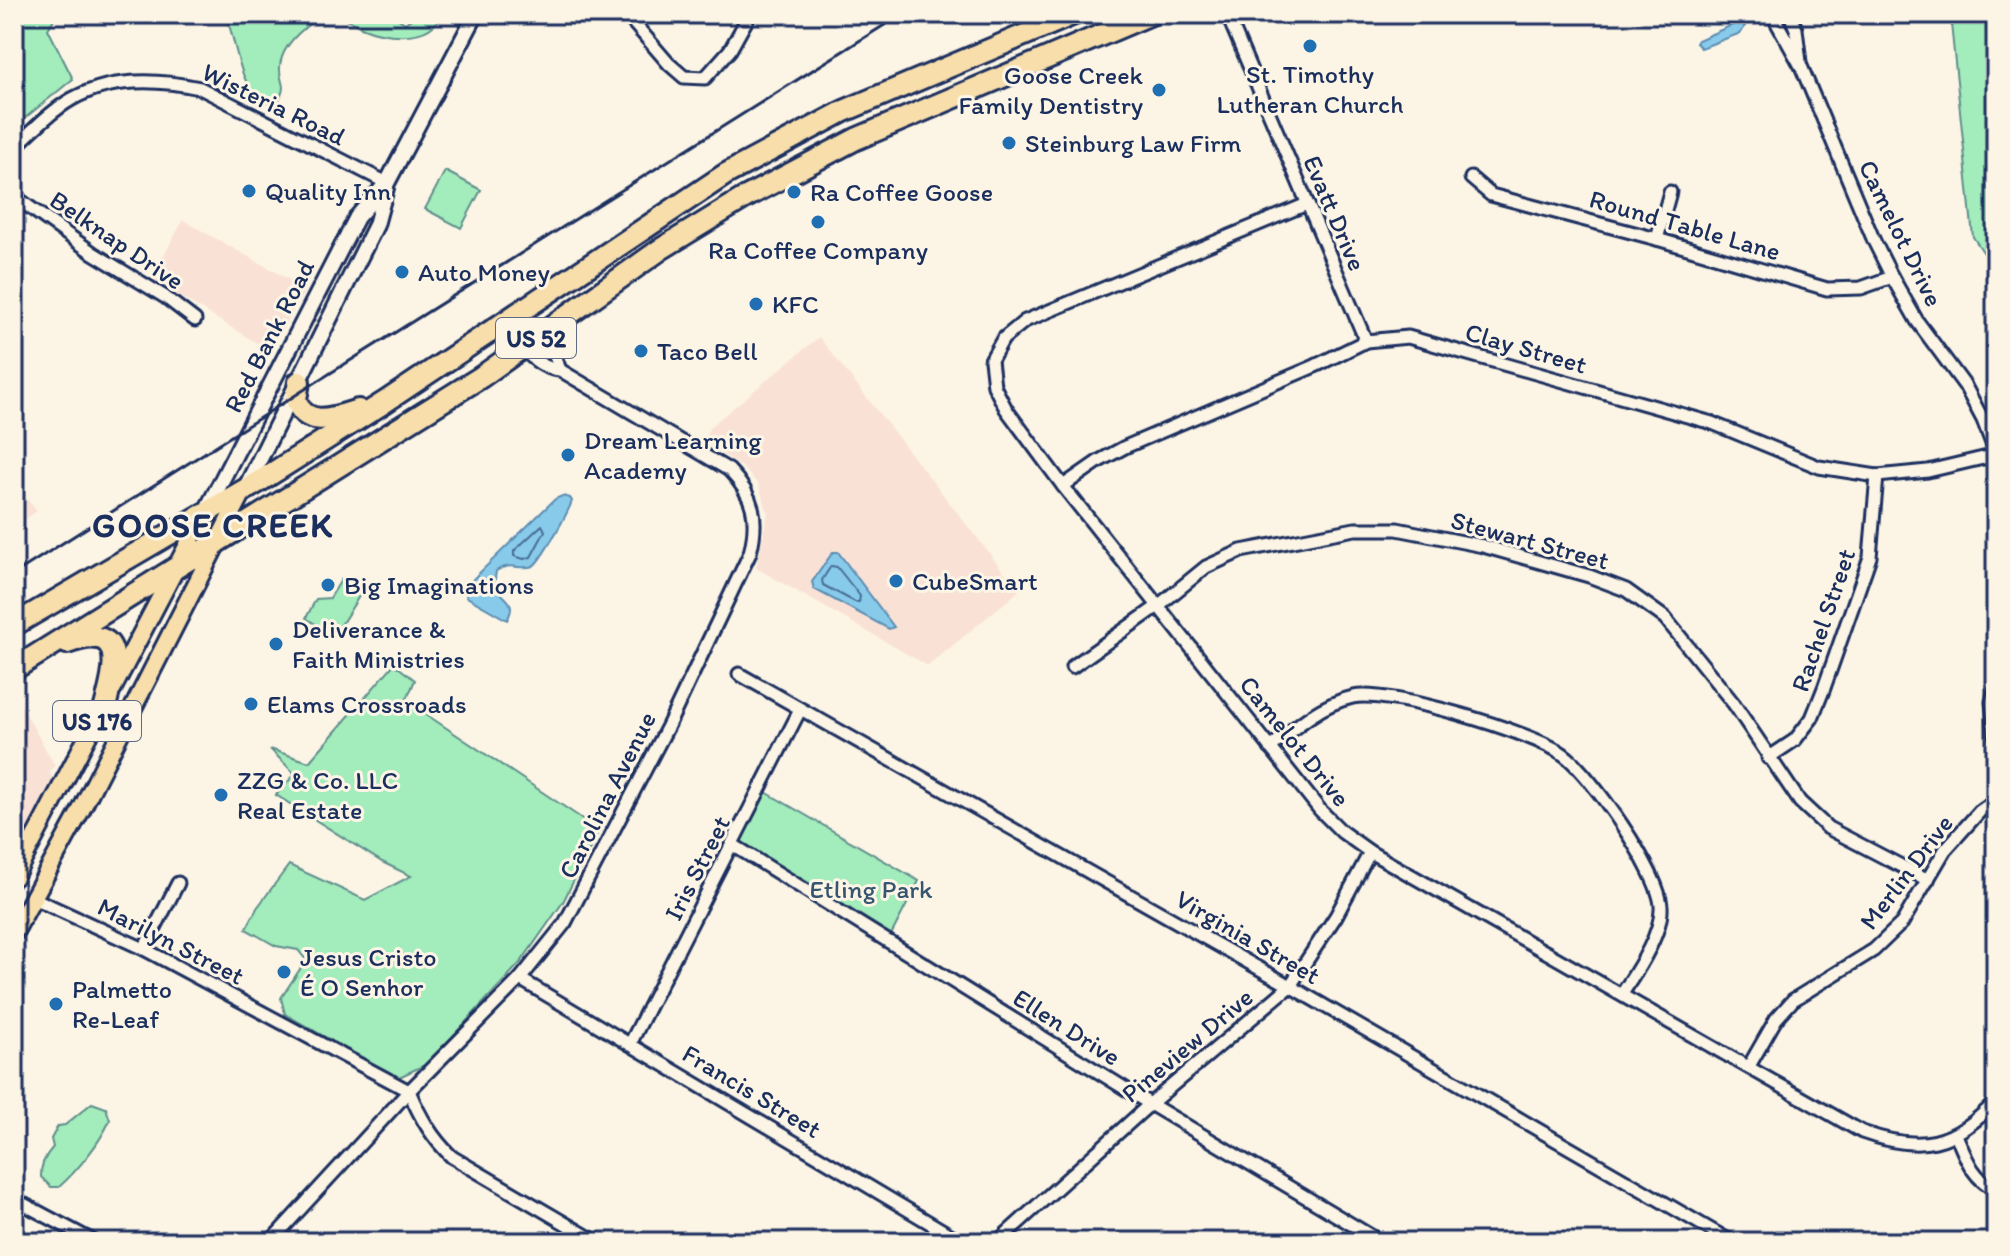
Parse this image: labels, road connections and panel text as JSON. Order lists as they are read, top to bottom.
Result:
{
  "streets": {
    "highway": ["US 52"],
    "main road": ["Red Bank Road", "US 176"],
    "street": [
      "Wisteria Road",
      "Evatt Drive",
      "Round Table Lane",
      "Camelot Drive",
      "Belknap Drive",
      "Clay Street",
      "Stewart Street",
      "Rachel Street",
      "Carolina Avenue",
      "Iris Street",
      "Merlin Drive",
      "Virginia Street",
      "Marilyn Street",
      "Ellen Drive",
      "Pineview Drive",
      "Francis Street"
    ]
  },
  "crossings": [
    ["Wisteria Road", "Red Bank Road"],
    ["Evatt Drive", "Camelot Drive"],
    ["Evatt Drive", "Clay Street"],
    ["Round Table Lane", "Camelot Drive"],
    ["Camelot Drive", "Clay Street"],
    ["Camelot Drive", "Stewart Street"],
    ["Camelot Drive", "Merlin Drive"],
    ["Camelot Drive", "Pineview Drive"],
    ["Red Bank Road", "US 52"],
    ["Red Bank Road", "US 176"],
    ["US 52", "US 176"],
    ["US 52", "Carolina Avenue"],
    ["Clay Street", "Rachel Street"],
    ["Stewart Street", "Rachel Street"],
    ["Stewart Street", "Merlin Drive"],
    ["US 176", "Marilyn Street"],
    ["Carolina Avenue", "Marilyn Street"],
    ["Carolina Avenue", "Francis Street"],
    ["Iris Street", "Virginia Street"],
    ["Iris Street", "Ellen Drive"],
    ["Iris Street", "Francis Street"],
    ["Virginia Street", "Pineview Drive"],
    ["Ellen Drive", "Pineview Drive"]
  ],
  "districts": ["GOOSE CREEK"],
  "parks": ["Etling Park"],
  "places": [
    "St. Timothy Lutheran Church",
    "Goose Creek Family Dentistry",
    "Steinburg Law Firm",
    "Quality Inn",
    "Ra Coffee Goose",
    "Ra Coffee Company",
    "Auto Money",
    "KFC",
    "Taco Bell",
    "Dream Learning Academy",
    "CubeSmart",
    "Big Imaginations",
    "Deliverance & Faith Ministries",
    "Elams Crossroads",
    "ZZG & Co. LLC Real Estate",
    "Jesus Cristo É O Senhor",
    "Palmetto Re-Leaf"
  ]
}
